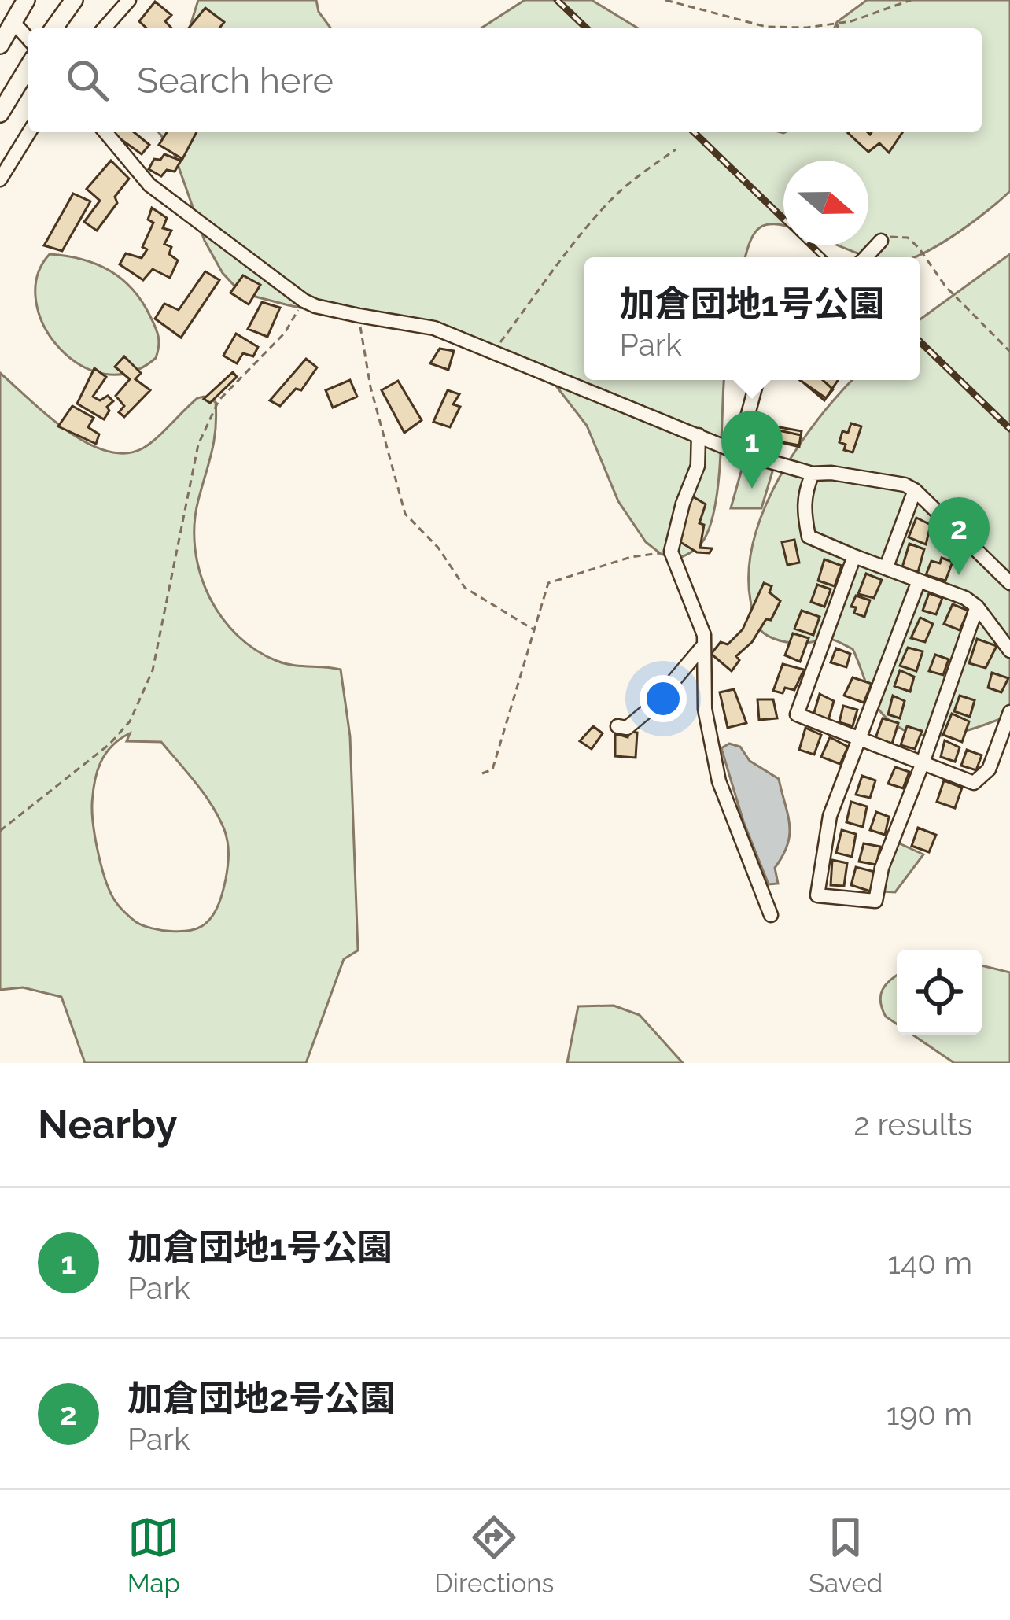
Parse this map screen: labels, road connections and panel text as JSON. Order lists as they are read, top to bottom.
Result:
{
  "north": "right",
  "page": {
    "search": "Search here",
    "popup": ["加倉団地1号公園", "Park"],
    "pins": ["1", "2"],
    "heading": ["Nearby", "2 results"],
    "list": [
      {
        "mark": "1",
        "name": "加倉団地1号公園",
        "note": "Park",
        "value": "140 m"
      },
      {
        "mark": "2",
        "name": "加倉団地2号公園",
        "note": "Park",
        "value": "190 m"
      }
    ],
    "nav": ["Map", "Directions", "Saved"]
  }
}
